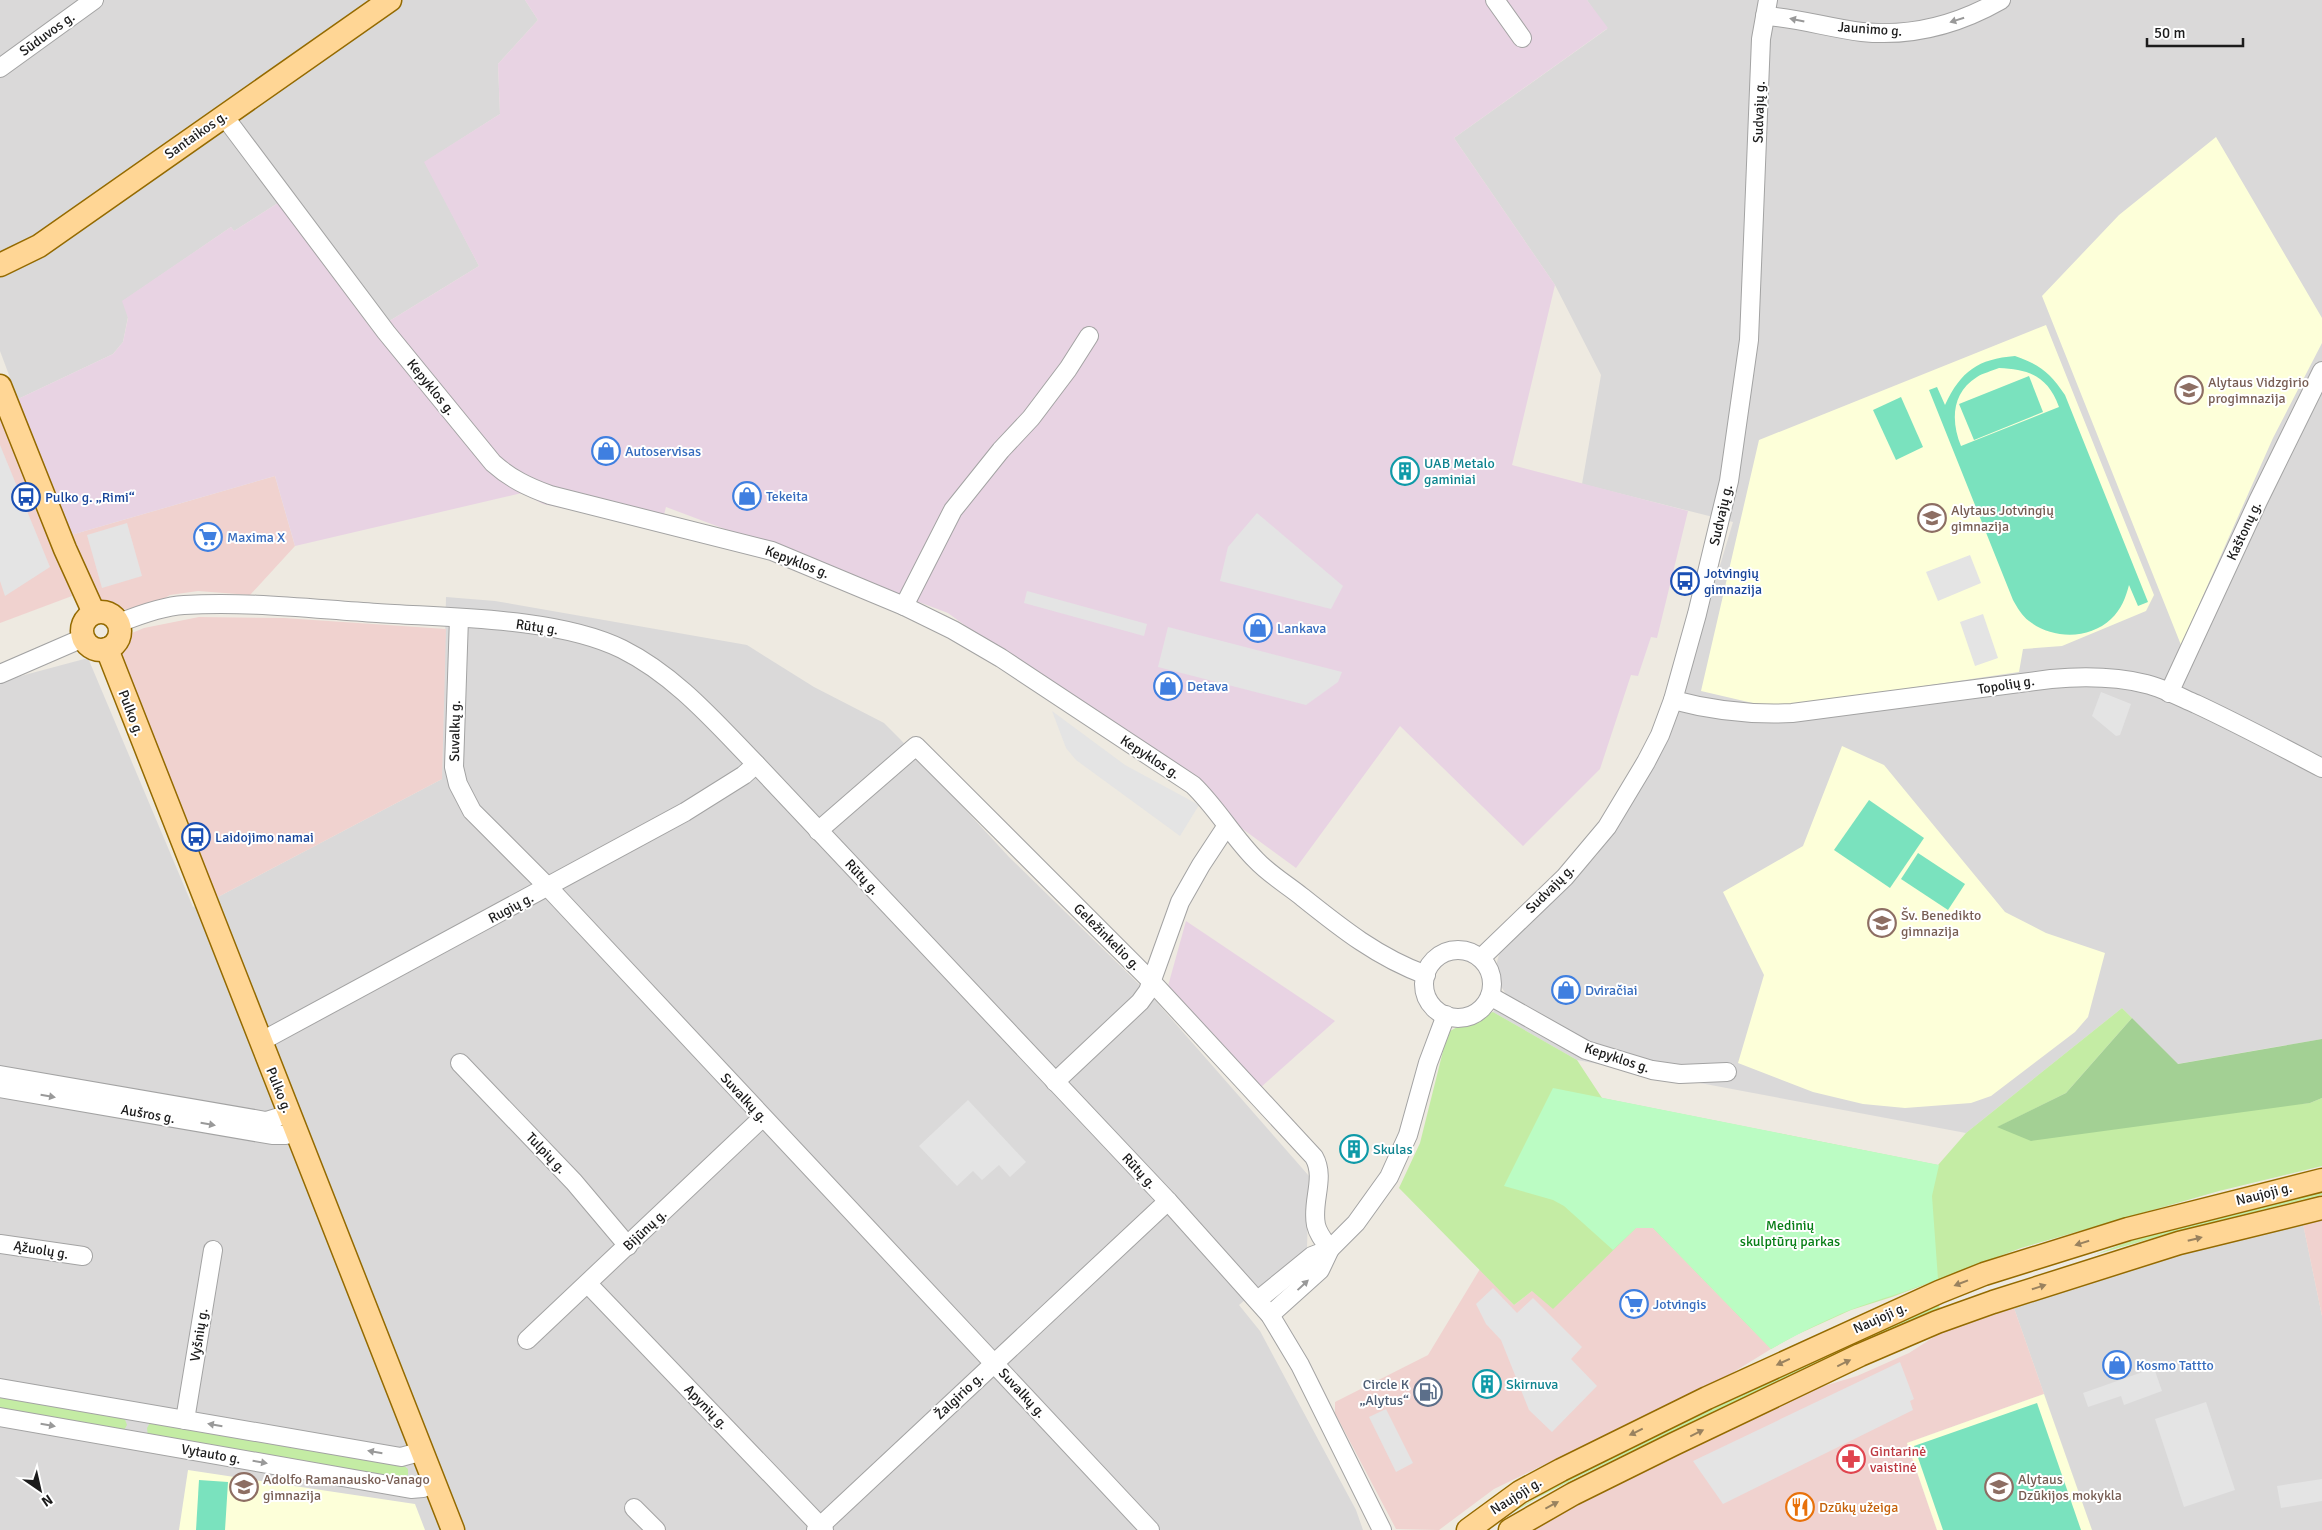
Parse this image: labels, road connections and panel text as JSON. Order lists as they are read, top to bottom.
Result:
{
  "streets": {
    "main road": ["Santaikos g.", "Pulko g.", "Naujoji g."],
    "street": [
      "Jaunimo g.",
      "Sūduvos g.",
      "Sudvajų g.",
      "Kepyklos g.",
      "Kaštonų g.",
      "Rūtų g.",
      "Topolių g.",
      "Suvalkų g.",
      "Rugių g.",
      "Geležinkelio g.",
      "Aušros g.",
      "Tulpių g.",
      "Bijūnų g.",
      "Ąžuolų g.",
      "Vyšnių g.",
      "Žalgirio g.",
      "Apynių g.",
      "Vytauto g."
    ]
  },
  "crossings": [
    ["Jaunimo g.", "Sudvajų g."],
    ["Sudvajų g.", "Kepyklos g."],
    ["Sudvajų g.", "Topolių g."],
    ["Santaikos g.", "Kepyklos g."],
    ["Kaštonų g.", "Topolių g."],
    ["Rūtų g.", "Pulko g."],
    ["Rūtų g.", "Suvalkų g."],
    ["Rūtų g.", "Rugių g."],
    ["Rūtų g.", "Geležinkelio g."],
    ["Rūtų g.", "Žalgirio g."],
    ["Pulko g.", "Rugių g."],
    ["Pulko g.", "Aušros g."],
    ["Pulko g.", "Vytauto g."],
    ["Suvalkų g.", "Rugių g."],
    ["Suvalkų g.", "Bijūnų g."],
    ["Suvalkų g.", "Žalgirio g."],
    ["Tulpių g.", "Bijūnų g."],
    ["Bijūnų g.", "Apynių g."],
    ["Žalgirio g.", "Apynių g."]
  ],
  "one_way": ["Jaunimo g."],
  "parks": ["Medinių skulptūrų parkas"],
  "places": {
    "school or university": [
      "Alytaus Vidzgirio progimnazija",
      "Alytaus Jotvingių gimnazija",
      "Šv. Benedikto gimnazija",
      "Adolfo Ramanausko-Vanago gimnazija",
      "Alytaus Dzūkijos mokykla"
    ],
    "shop": [
      "Autoservisas",
      "Tekeita",
      "Lankava",
      "Detava",
      "Dviračiai",
      "Kosmo Tattto"
    ],
    "building": ["UAB Metalo gaminiai", "Skulas", "Skirnuva"],
    "bus stop": ["Pulko g. „Rimi“", "Jotvingių gimnazija", "Laidojimo namai"],
    "supermarket": ["Maxima X", "Jotvingis"],
    "fuel station": ["Circle K „Alytus“"],
    "pharmacy": ["Gintarinė vaistinė"],
    "restaurant": ["Dzūkų užeiga"]
  },
  "scale_bar": "50 m",
  "north": "bottom right"
}
